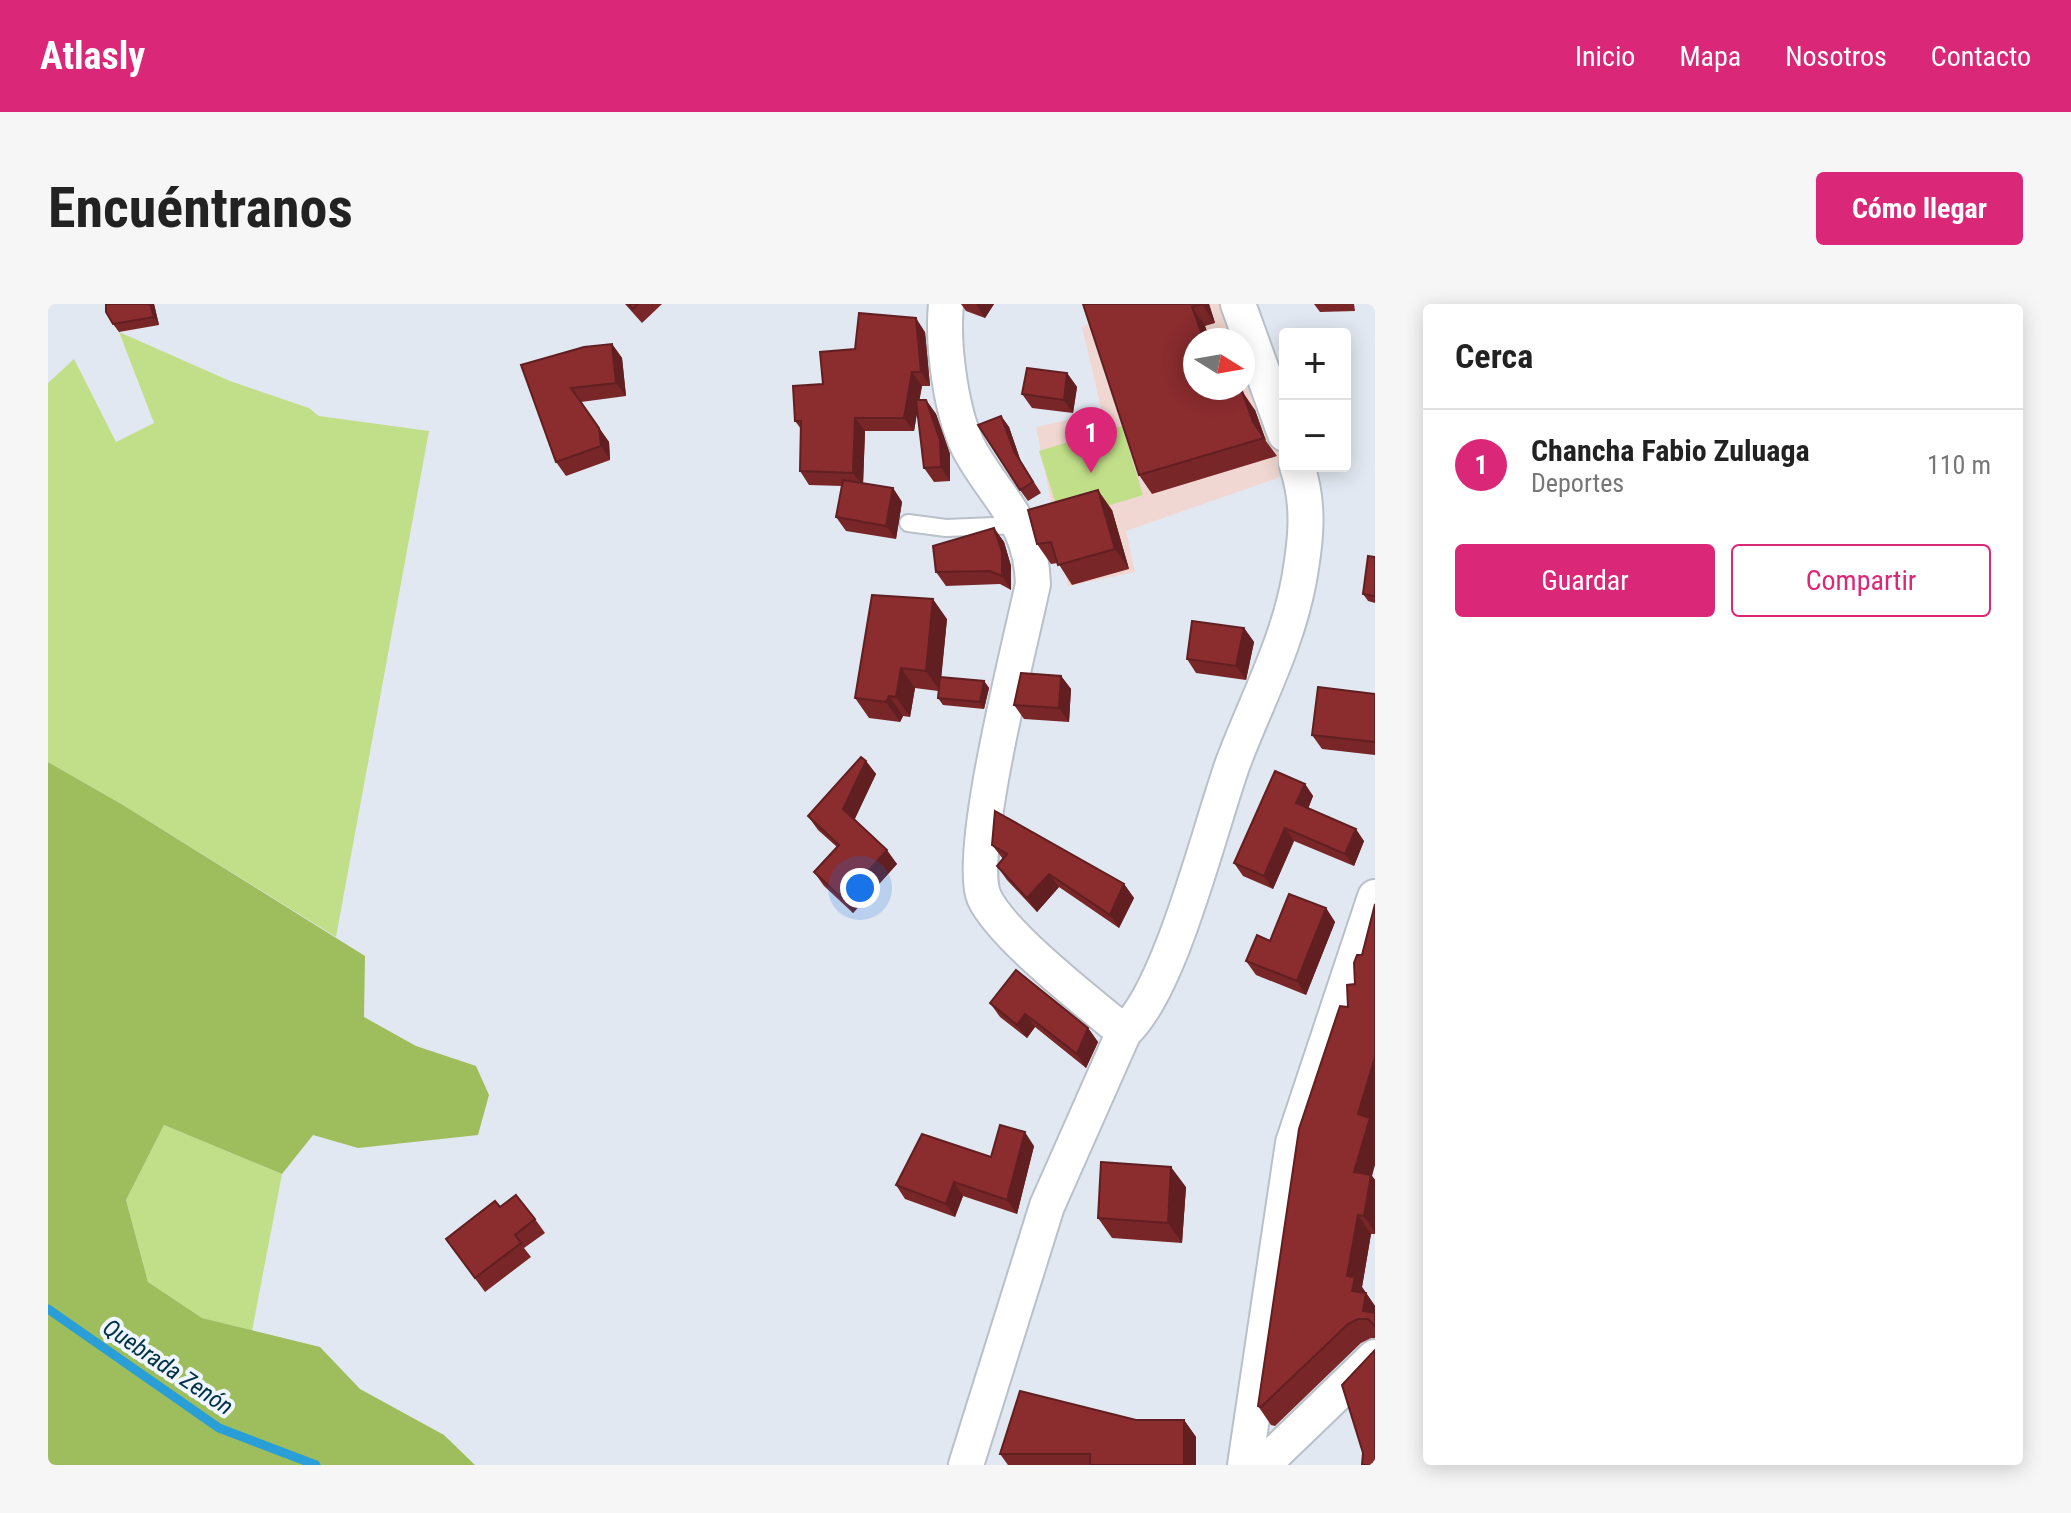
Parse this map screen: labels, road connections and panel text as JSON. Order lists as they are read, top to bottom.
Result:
{
  "water": ["Quebrada Zenón"],
  "north": "right",
  "page": {
    "header": "Atlasly",
    "nav": [
      "Inicio",
      "Mapa",
      "Nosotros",
      "Contacto"
    ],
    "buttons": [
      "Cómo llegar",
      ["Guardar", "Compartir"]
    ],
    "title": "Encuéntranos",
    "heading": "Cerca",
    "map_buttons": ["+", "−"],
    "pins": "1",
    "list": [
      {
        "mark": "1",
        "name": "Chancha Fabio Zuluaga",
        "note": "Deportes",
        "value": "110 m"
      }
    ]
  }
}
